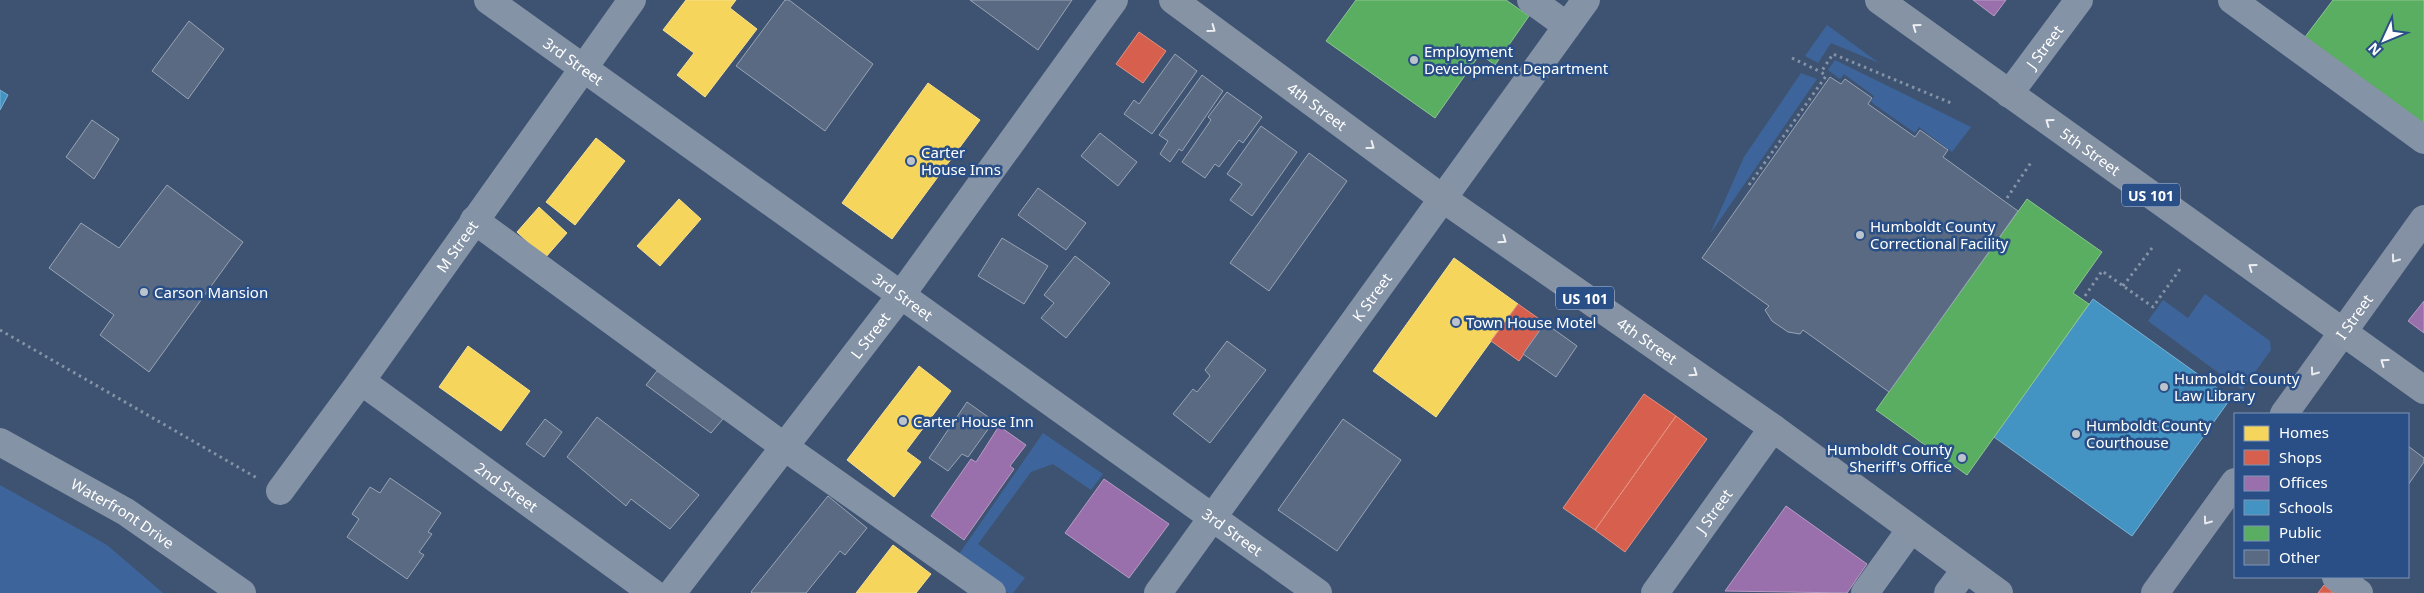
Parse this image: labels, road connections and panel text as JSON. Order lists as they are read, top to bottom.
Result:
{
  "streets": {
    "highway": ["4th Street", "5th Street", "US 101"],
    "main road": ["I Street"],
    "street": [
      "J Street",
      "3rd Street",
      "M Street",
      "K Street",
      "L Street",
      "2nd Street",
      "Waterfront Drive"
    ]
  },
  "crossings": [
    ["J Street", "4th Street"],
    ["J Street", "5th Street"],
    ["3rd Street", "M Street"],
    ["3rd Street", "K Street"],
    ["3rd Street", "L Street"],
    ["4th Street", "K Street"],
    ["5th Street", "I Street"],
    ["M Street", "2nd Street"]
  ],
  "one_way": ["4th Street", "5th Street", "I Street"],
  "places": [
    "Employment Development Department",
    "Carter House Inns",
    "Humboldt County Correctional Facility",
    "Carson Mansion",
    "Town House Motel",
    "Humboldt County Law Library",
    "Carter House Inn",
    "Humboldt County Courthouse",
    "Humboldt County Sheriff's Office"
  ],
  "legend": [
    "Homes",
    "Shops",
    "Offices",
    "Schools",
    "Public",
    "Other"
  ],
  "north": "bottom left"
}
